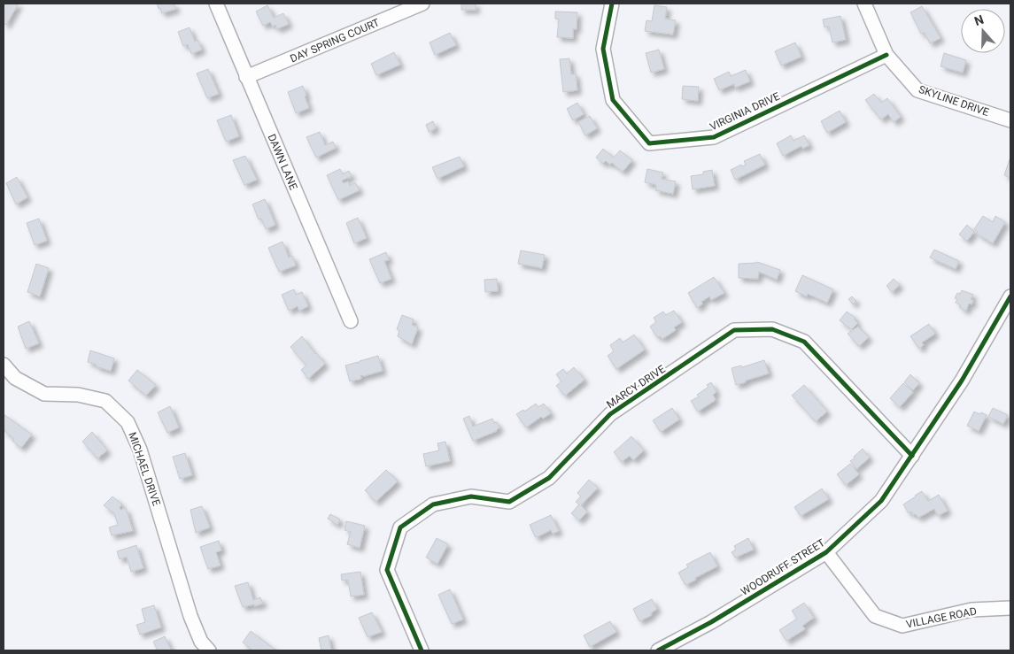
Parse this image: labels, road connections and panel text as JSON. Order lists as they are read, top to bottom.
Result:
{
  "streets": {
    "street": [
      "DAY SPRING COURT",
      "SKYLINE DRIVE",
      "VIRGINIA DRIVE",
      "DAWN LANE",
      "MARCY DRIVE",
      "MICHAEL DRIVE",
      "WOODRUFF STREET",
      "VILLAGE ROAD"
    ]
  },
  "crossings": [
    ["DAY SPRING COURT", "DAWN LANE"],
    ["SKYLINE DRIVE", "VIRGINIA DRIVE"],
    ["MARCY DRIVE", "WOODRUFF STREET"],
    ["WOODRUFF STREET", "VILLAGE ROAD"]
  ],
  "north": "top"
}
